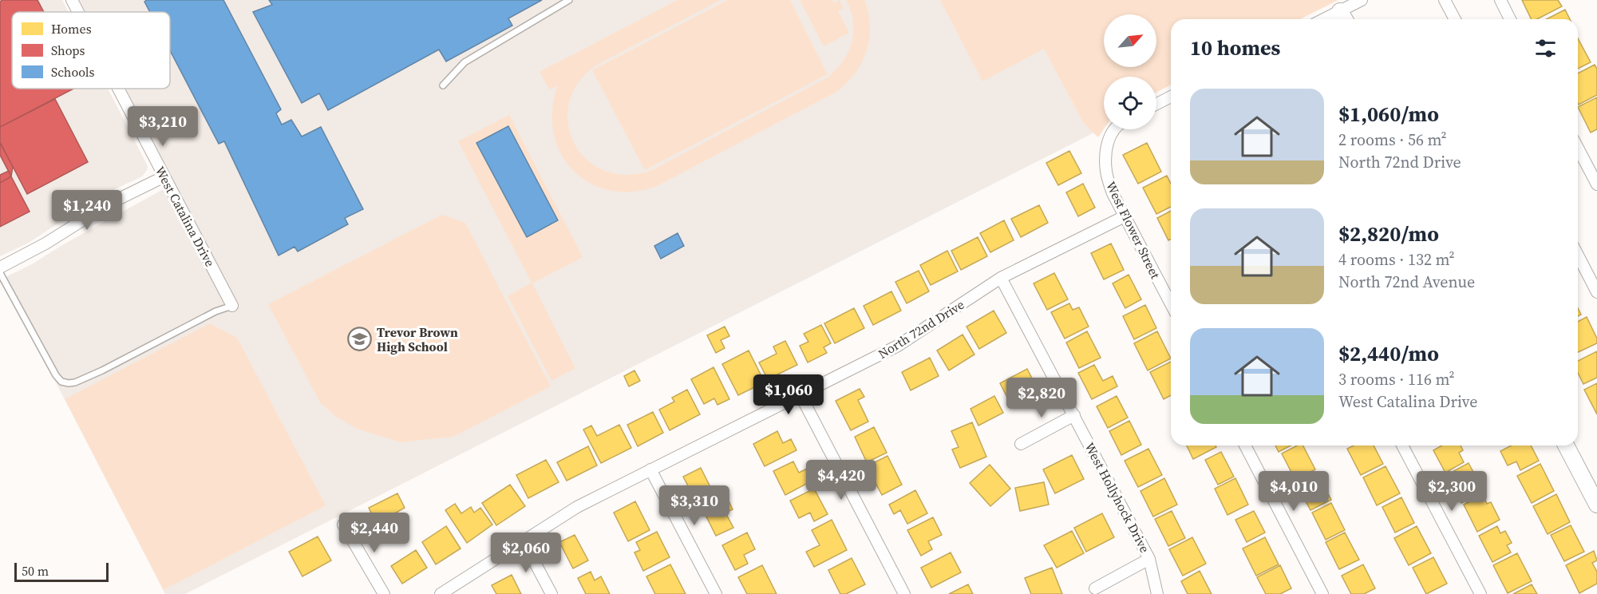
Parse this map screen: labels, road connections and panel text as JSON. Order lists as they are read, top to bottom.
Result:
{
  "streets": {
    "street": [
      "West Catalina Drive",
      "West Flower Street",
      "North 72nd Drive",
      "West Hollyhock Drive"
    ]
  },
  "crossings": [
    ["West Flower Street", "North 72nd Drive"],
    ["North 72nd Drive", "West Hollyhock Drive"]
  ],
  "places": {
    "school or university": ["Trevor Brown High School"]
  },
  "legend": ["Homes", "Shops", "Schools"],
  "scale_bar": "50 m",
  "north": "top right",
  "page": {
    "heading": "10 homes",
    "list": [
      {
        "name": "$1,060/mo",
        "note": "2 rooms · 56 m² · North 72nd Drive"
      },
      {
        "name": "$2,820/mo",
        "note": "4 rooms · 132 m² · North 72nd Avenue"
      },
      {
        "name": "$2,440/mo",
        "note": "3 rooms · 116 m² · West Catalina Drive"
      }
    ],
    "price": [
      "$3,210",
      "$1,240",
      "$1,060",
      "$2,820",
      "$4,420",
      "$4,010",
      "$2,300",
      "$3,310",
      "$2,440",
      "$2,060"
    ],
    "scale": "50 m"
  }
}
